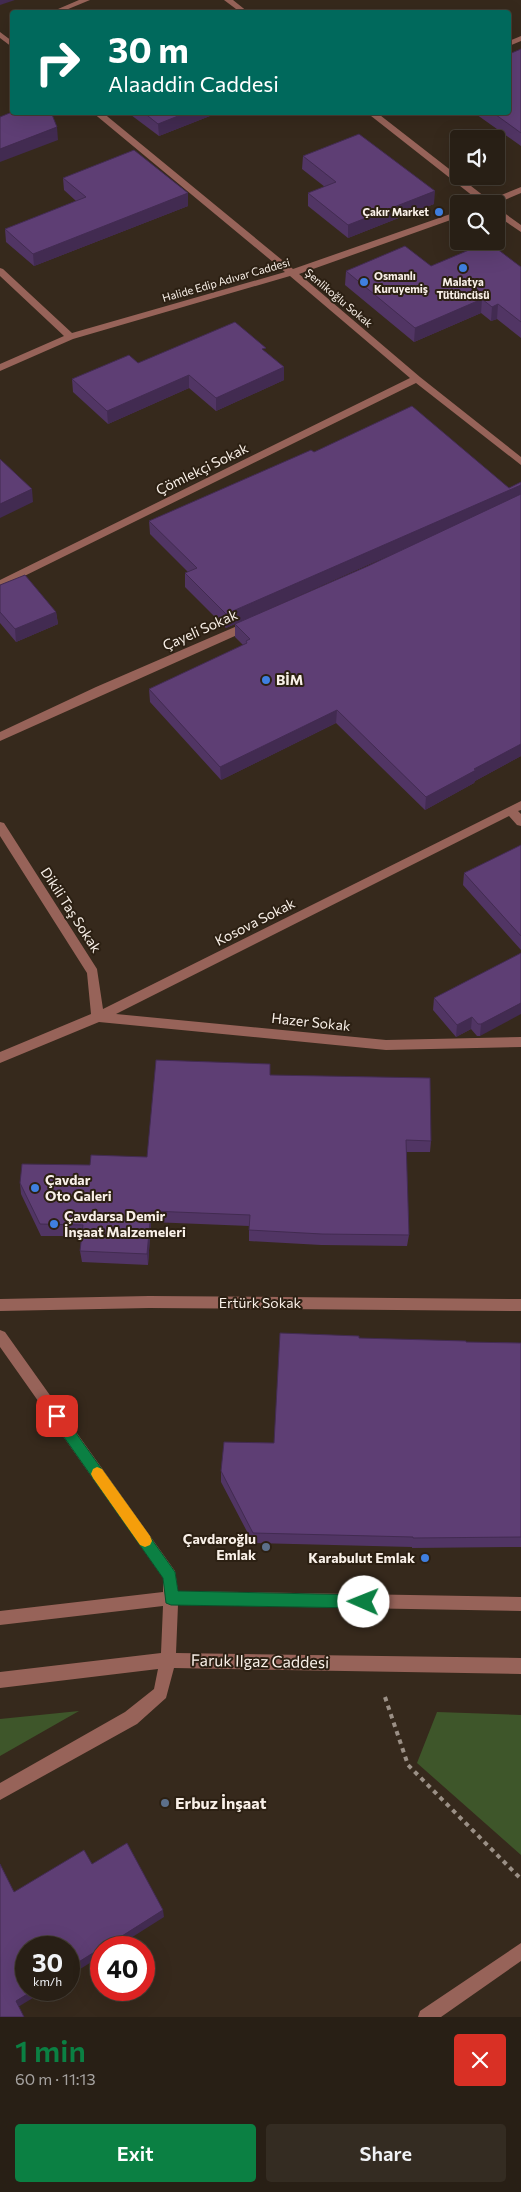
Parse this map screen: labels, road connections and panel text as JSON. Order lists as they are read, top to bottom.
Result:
{
  "streets": {
    "street": [
      "Halide Edip Adıvar Caddesi",
      "Şenlikoğlu Sokak",
      "Çömlekçi Sokak",
      "Çayeli Sokak",
      "Dikili Taş Sokak",
      "Kosova Sokak",
      "Hazer Sokak",
      "Ertürk Sokak",
      "Faruk Ilgaz Caddesi"
    ]
  },
  "crossings": [
    ["Halide Edip Adıvar Caddesi", "Şenlikoğlu Sokak"],
    ["Şenlikoğlu Sokak", "Çömlekçi Sokak"],
    ["Dikili Taş Sokak", "Kosova Sokak"],
    ["Dikili Taş Sokak", "Hazer Sokak"],
    ["Kosova Sokak", "Hazer Sokak"]
  ],
  "places": [
    "Çakır Market",
    "Malatya Tütüncüsü",
    "Osmanlı Kuruyemiş",
    "BİM",
    "Çavdar Oto Galeri",
    "Çavdarsa Demir İnşaat Malzemeleri",
    "Çavdaroğlu Emlak",
    "Karabulut Emlak",
    "Erbuz İnşaat"
  ],
  "page": {
    "turn": ["30 m", "Alaaddin Caddesi"],
    "speed": "30 km/h",
    "limit": "40",
    "heading": ["1 min", "60 m · 11:13"],
    "buttons": ["Exit", "Share"]
  }
}
